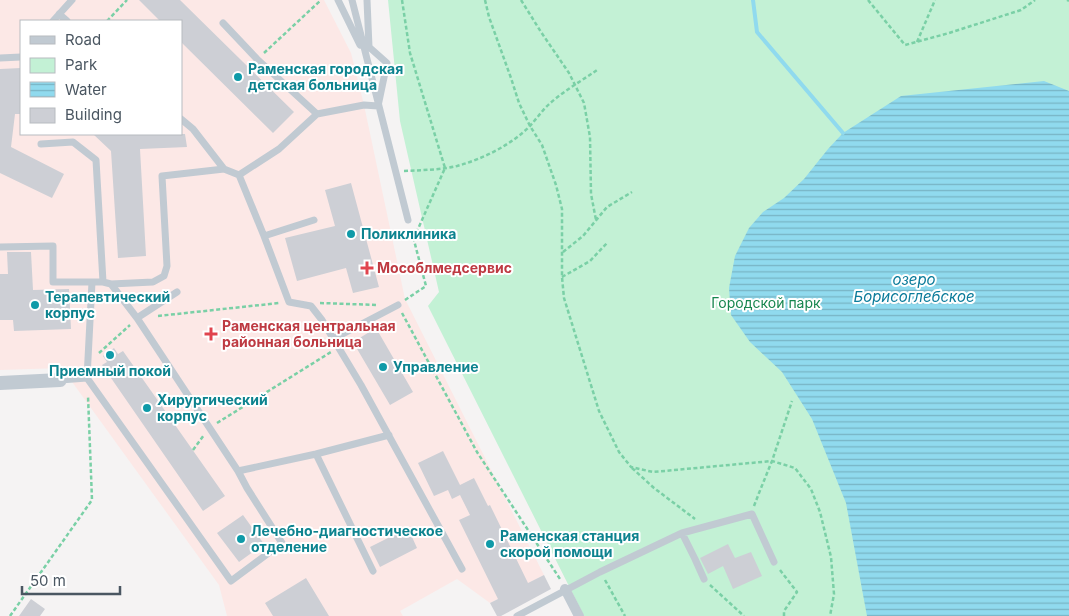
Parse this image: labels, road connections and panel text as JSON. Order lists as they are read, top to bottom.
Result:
{
  "water": ["озеро Борисоглебское"],
  "parks": ["Городской парк"],
  "places": {
    "other": [
      "Раменская городская детская больница",
      "Поликлиника",
      "Терапевтический корпус",
      "Приемный покой",
      "Управление",
      "Хирургический корпус",
      "Лечебно-диагностическое отделение",
      "Раменская станция скорой помощи"
    ],
    "health": ["Мособлмедсервис", "Раменская центральная районная больница"]
  },
  "legend": [
    "Road",
    "Park",
    "Water",
    "Building"
  ],
  "scale_bar": "50 m"
}
